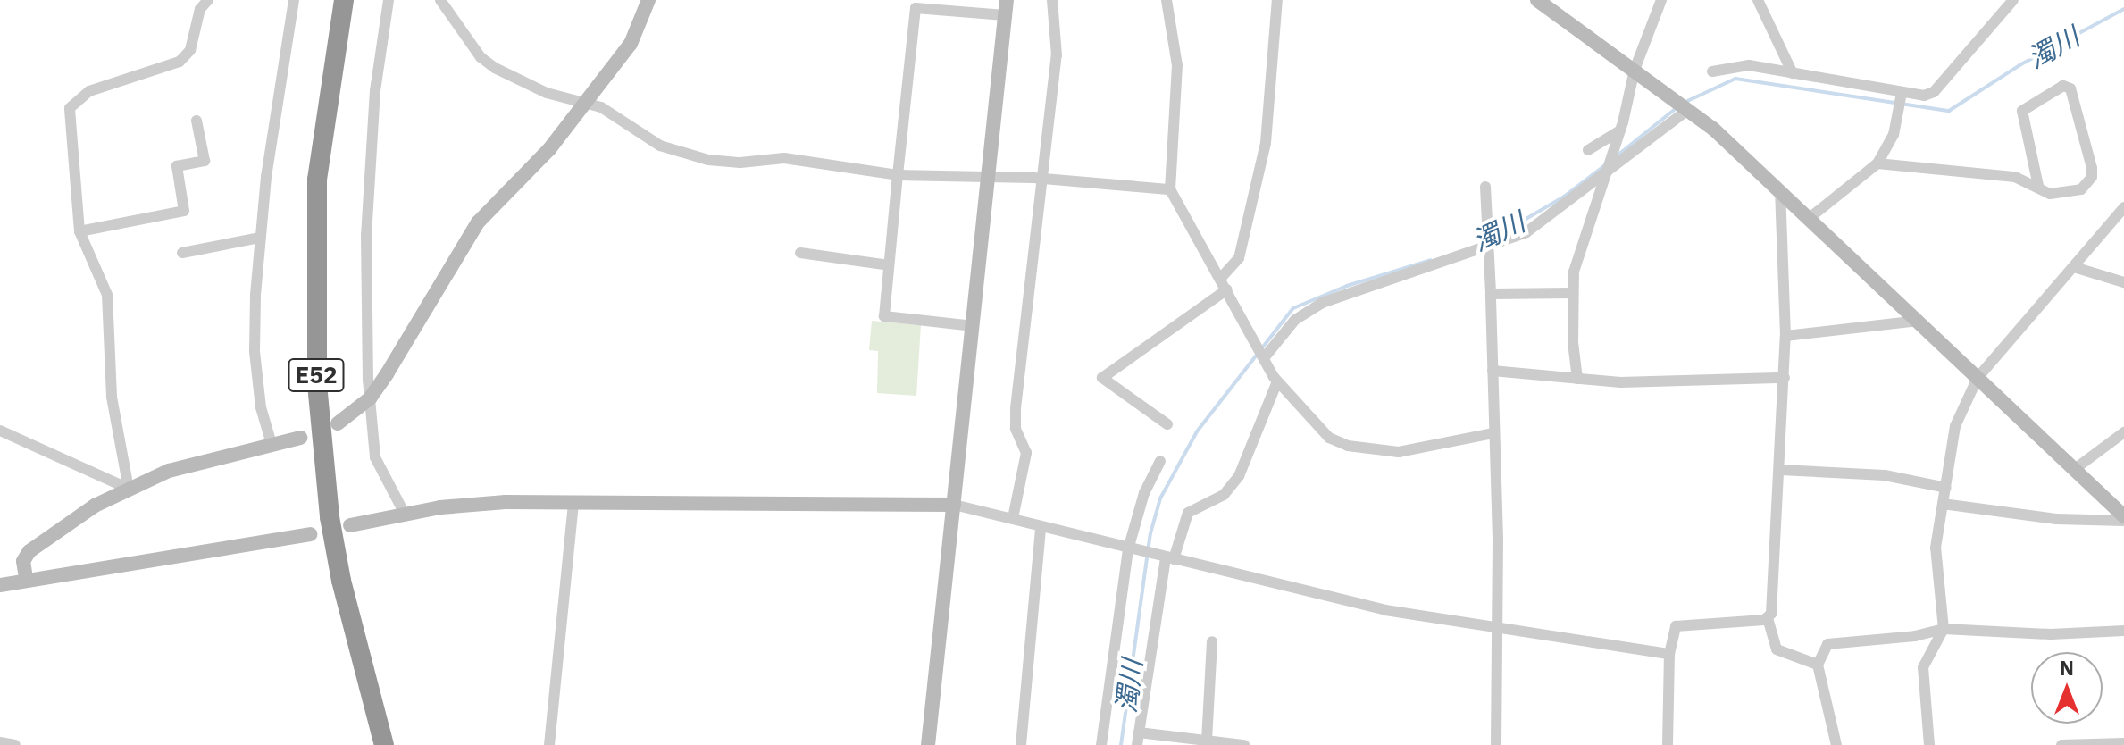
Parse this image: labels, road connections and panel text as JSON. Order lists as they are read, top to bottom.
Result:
{
  "streets": {
    "highway": ["E52"]
  },
  "water": ["濁川"],
  "north": "top"
}
